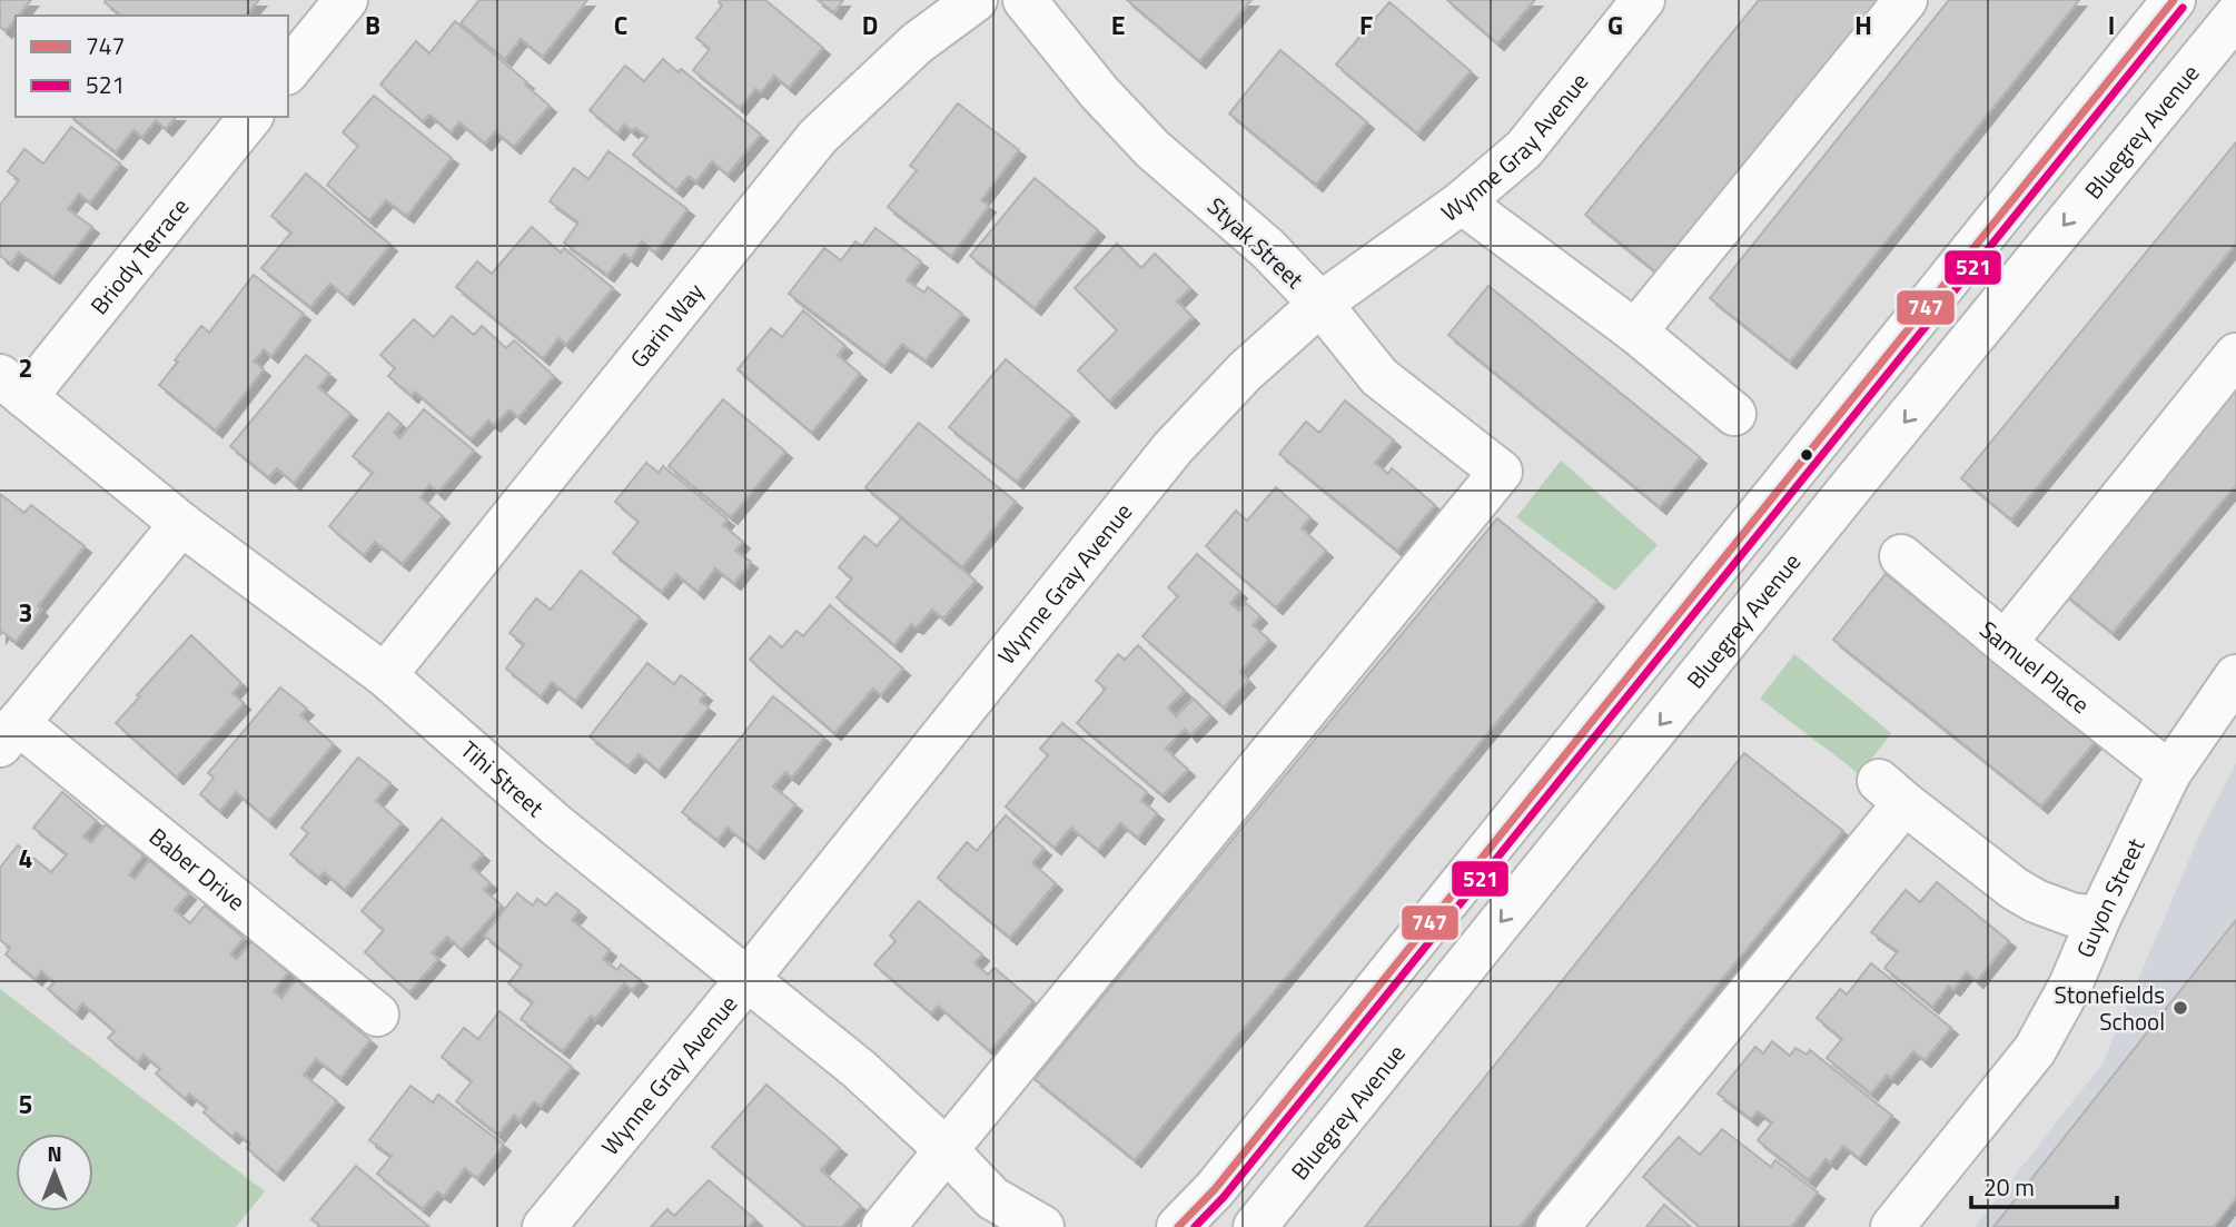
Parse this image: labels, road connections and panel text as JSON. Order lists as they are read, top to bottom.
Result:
{
  "streets": {
    "street": [
      "Bluegrey Avenue",
      "Wynne Gray Avenue",
      "Styak Street",
      "Briody Terrace",
      "Garin Way",
      "Samuel Place",
      "Tihi Street",
      "Baber Drive",
      "Guyon Street"
    ]
  },
  "crossings": [
    ["Wynne Gray Avenue", "Styak Street"],
    ["Wynne Gray Avenue", "Tihi Street"],
    ["Styak Street", "Tihi Street"],
    ["Briody Terrace", "Tihi Street"],
    ["Garin Way", "Tihi Street"],
    ["Samuel Place", "Guyon Street"],
    ["Tihi Street", "Baber Drive"]
  ],
  "places": ["Stonefields School"],
  "lines": ["transit line 747", "transit line 521"],
  "legend": ["747", "521"],
  "scale_bar": "20 m",
  "north": "top",
  "grid": {
    "columns": [
      "B",
      "C",
      "D",
      "E",
      "F",
      "G",
      "H",
      "I"
    ],
    "rows": [
      "2",
      "3",
      "4",
      "5"
    ]
  }
}
